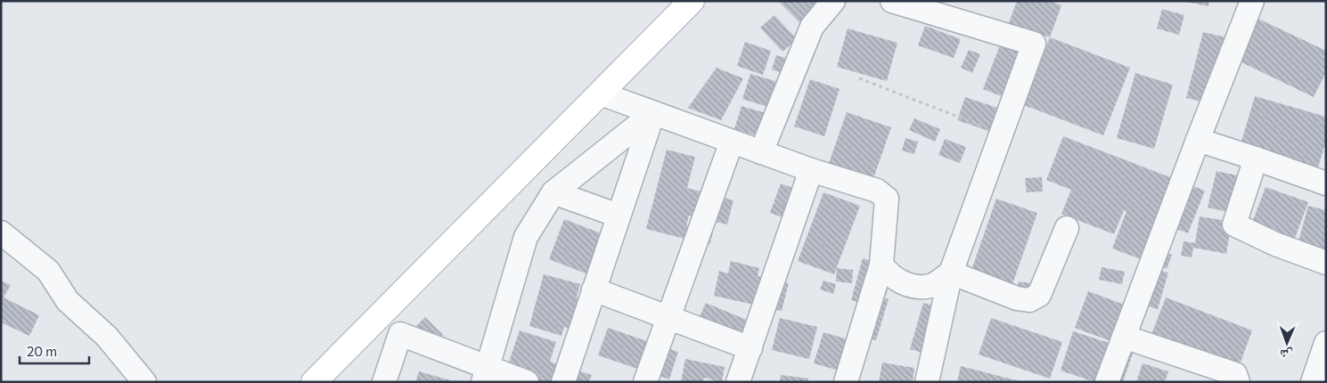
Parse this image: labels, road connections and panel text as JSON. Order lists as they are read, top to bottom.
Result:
{
  "scale_bar": "20 m",
  "north": "bottom"
}
